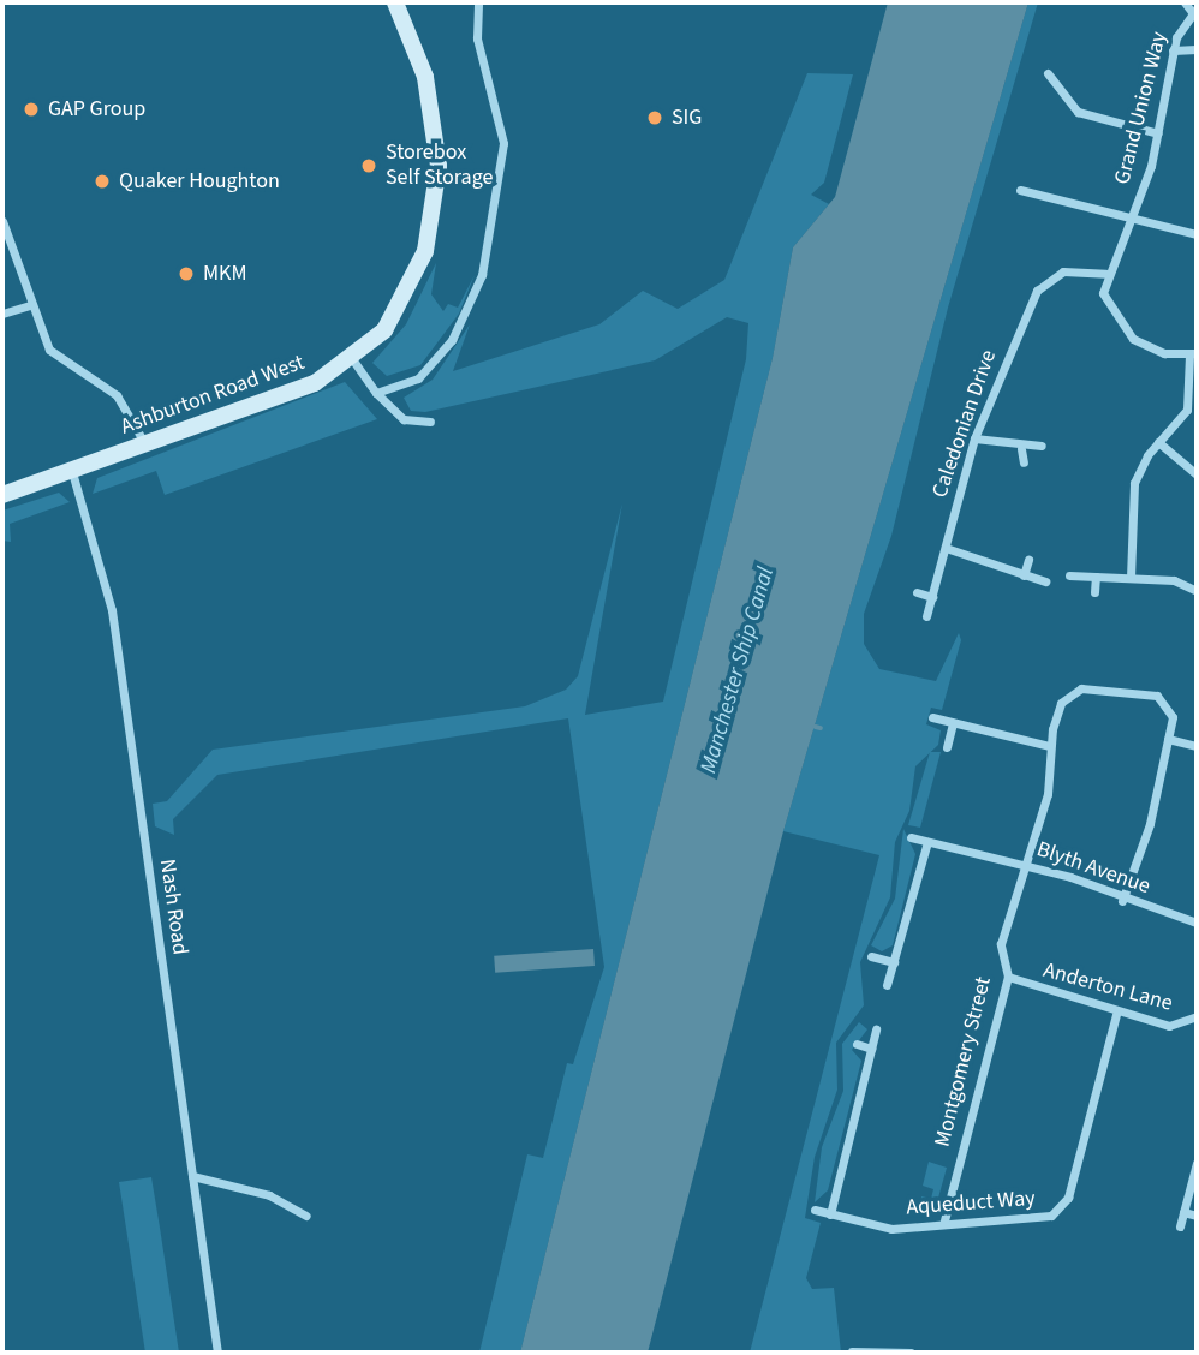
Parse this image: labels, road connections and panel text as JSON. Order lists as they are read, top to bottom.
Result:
{
  "streets": {
    "main road": ["Ashburton Road West"],
    "street": [
      "Grand Union Way",
      "Caledonian Drive",
      "Blyth Avenue",
      "Nash Road",
      "Anderton Lane",
      "Montgomery Street",
      "Aqueduct Way"
    ]
  },
  "crossings": [
    ["Grand Union Way", "Caledonian Drive"],
    ["Ashburton Road West", "Nash Road"],
    ["Blyth Avenue", "Montgomery Street"],
    ["Anderton Lane", "Montgomery Street"],
    ["Anderton Lane", "Aqueduct Way"],
    ["Montgomery Street", "Aqueduct Way"]
  ],
  "water": ["Manchester Ship Canal"],
  "places": [
    "GAP Group",
    "SIG",
    "Storebox Self Storage",
    "Quaker Houghton",
    "MKM"
  ]
}
